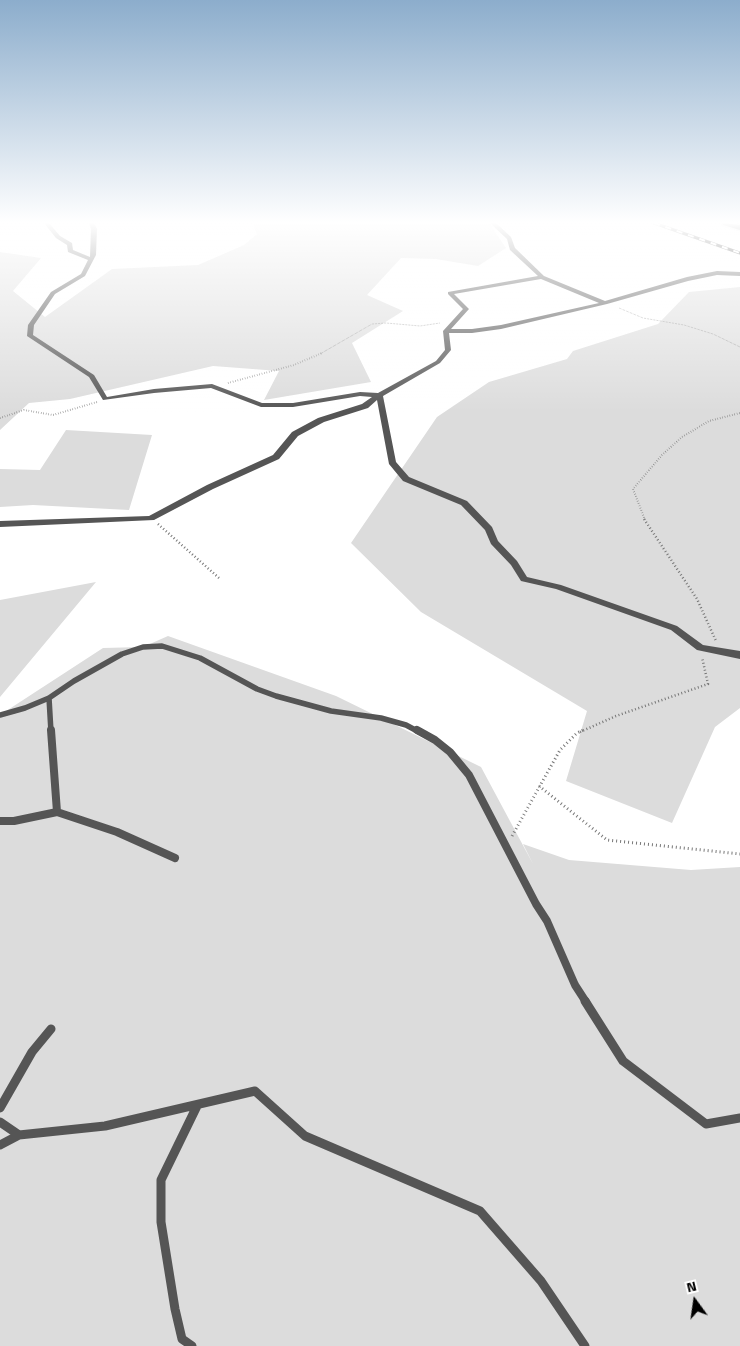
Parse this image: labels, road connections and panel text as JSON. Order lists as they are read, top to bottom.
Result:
{
  "north": "top"
}
